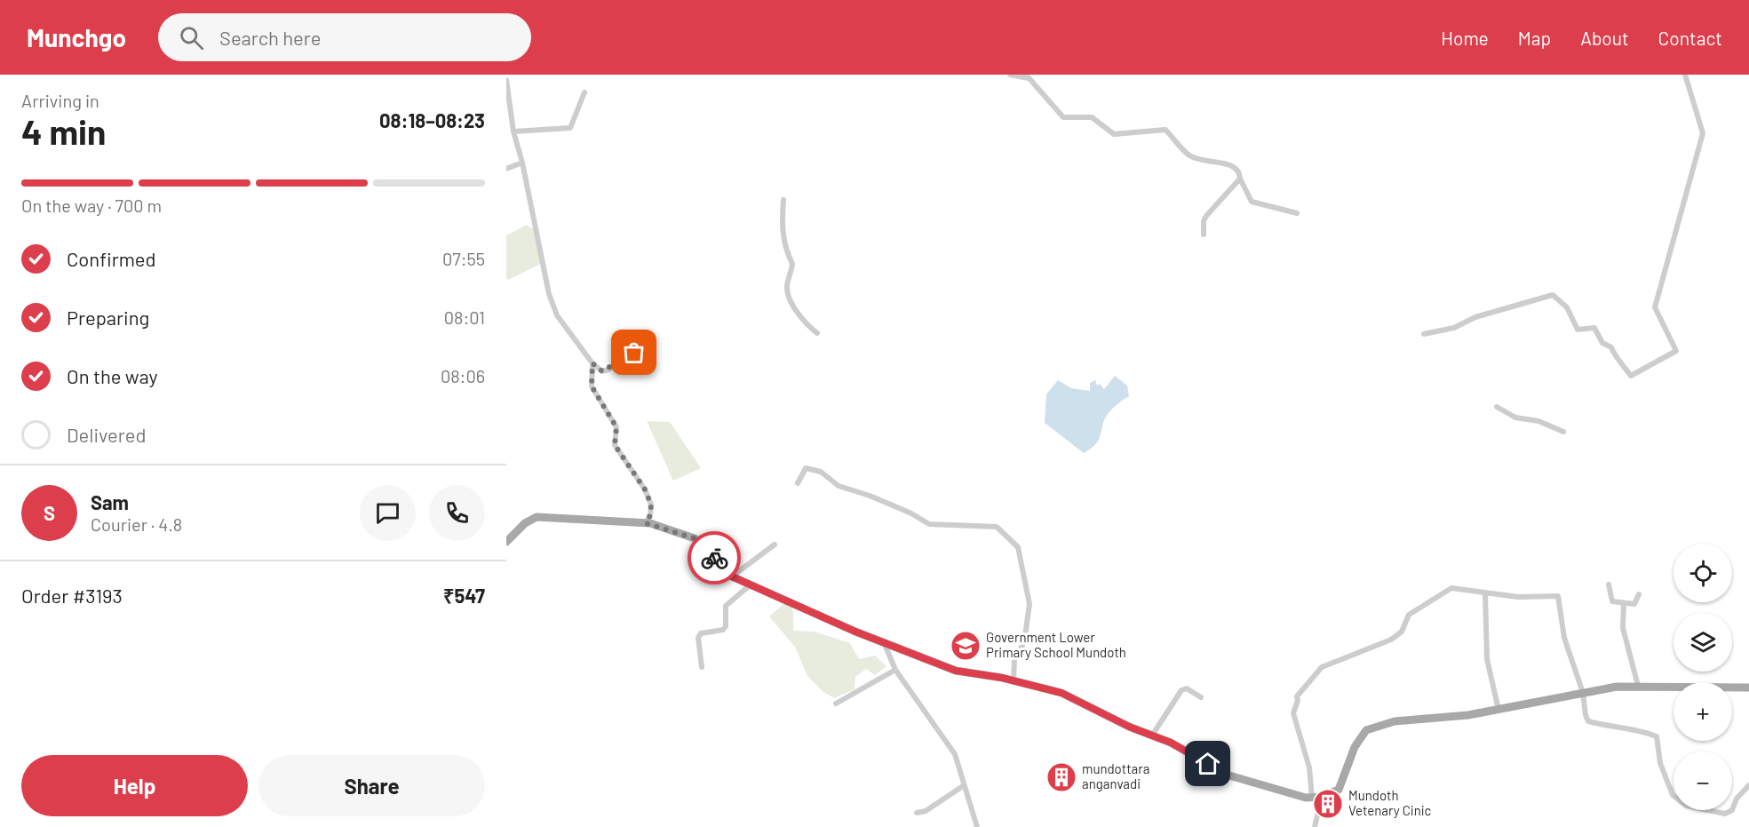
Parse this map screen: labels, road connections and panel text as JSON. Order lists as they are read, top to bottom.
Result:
{
  "places": {
    "school or university": ["Government Lower Primary School Mundoth"],
    "building": ["mundottara anganvadi", "Mundoth Vetenary Cinic"]
  },
  "page": {
    "header": "Munchgo",
    "search": "Search here",
    "nav": [
      "Home",
      "Map",
      "About",
      "Contact"
    ],
    "heading": ["4 min", "Arriving in", "08:18–08:23"],
    "panel": [
      "Sam",
      "Courier · 4.8",
      "Order #3193",
      "₹547"
    ],
    "bar": "On the way · 700 m",
    "list": [
      ["Confirmed", "07:55"],
      ["Preparing", "08:01"],
      ["On the way", "08:06"],
      "Delivered"
    ],
    "round": "S",
    "map_buttons": ["+", "−"],
    "buttons": ["Help", "Share"]
  }
}
